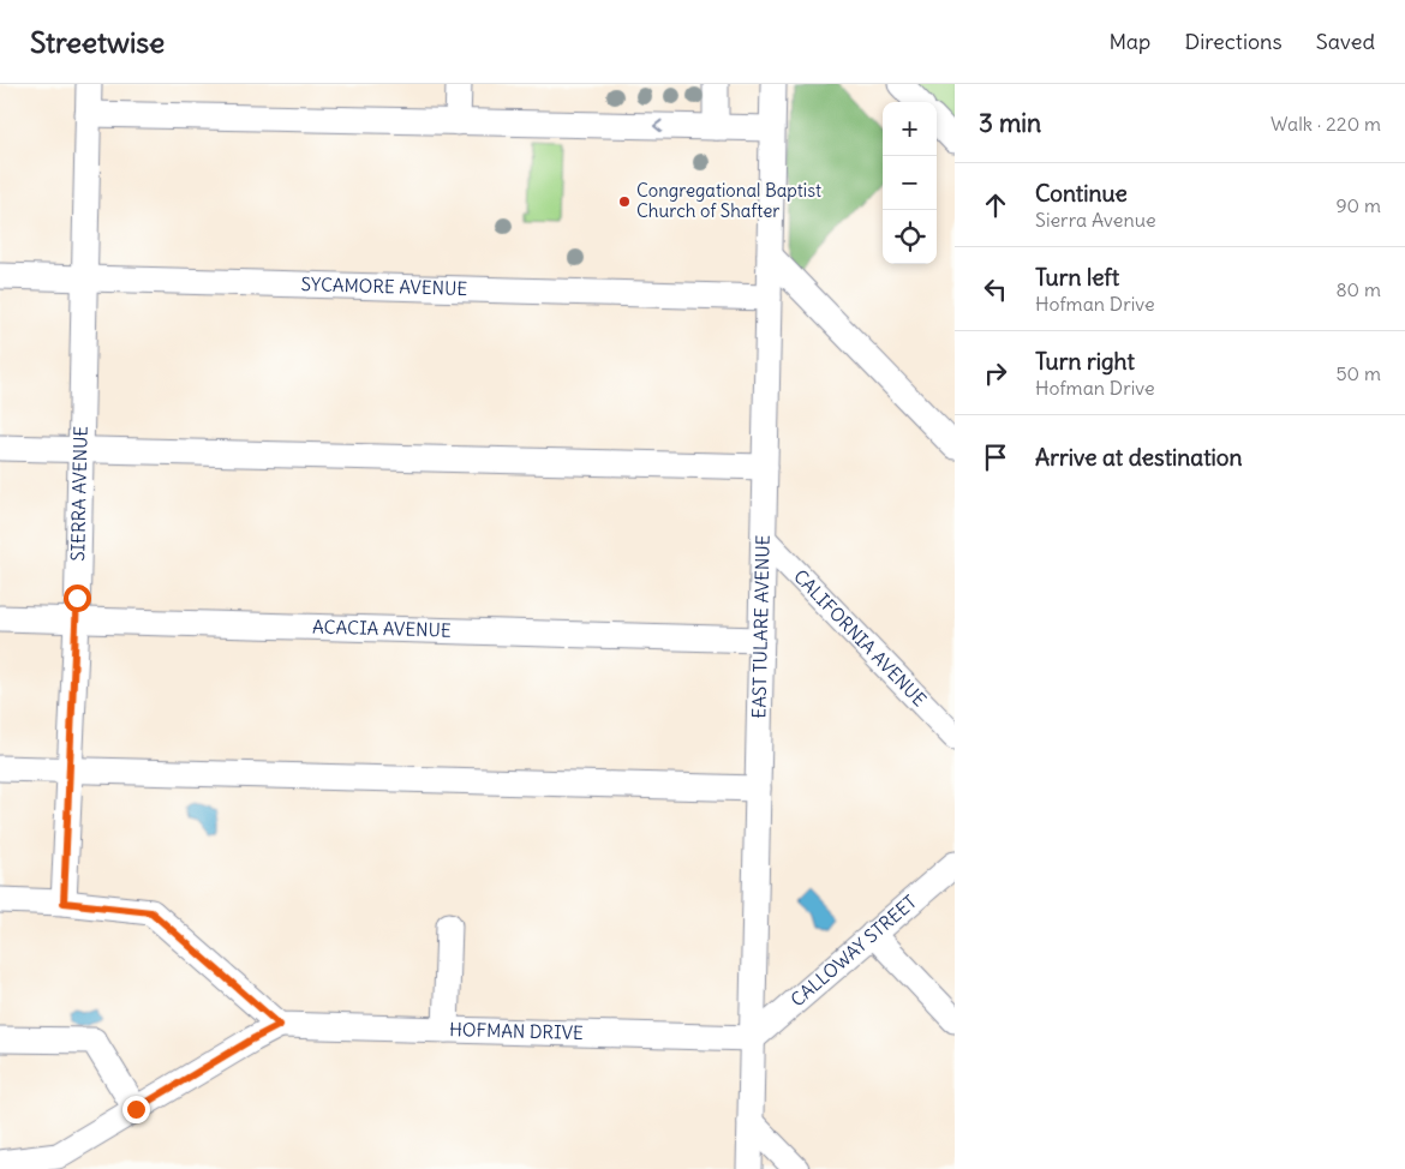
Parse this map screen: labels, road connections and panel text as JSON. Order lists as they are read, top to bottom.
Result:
{
  "streets": {
    "street": [
      "SYCAMORE AVENUE",
      "SIERRA AVENUE",
      "EAST TULARE AVENUE",
      "ACACIA AVENUE",
      "CALIFORNIA AVENUE",
      "CALLOWAY STREET",
      "HOFMAN DRIVE"
    ]
  },
  "crossings": [
    ["SYCAMORE AVENUE", "SIERRA AVENUE"],
    ["SYCAMORE AVENUE", "EAST TULARE AVENUE"],
    ["SIERRA AVENUE", "ACACIA AVENUE"],
    ["EAST TULARE AVENUE", "ACACIA AVENUE"],
    ["EAST TULARE AVENUE", "CALIFORNIA AVENUE"],
    ["EAST TULARE AVENUE", "CALLOWAY STREET"],
    ["EAST TULARE AVENUE", "HOFMAN DRIVE"],
    ["CALLOWAY STREET", "HOFMAN DRIVE"]
  ],
  "places": ["Congregational Baptist Church of Shafter"],
  "page": {
    "header": "Streetwise",
    "nav": ["Map", "Directions", "Saved"],
    "heading": ["3 min", "Walk · 220 m"],
    "map_buttons": ["+", "−"],
    "list": [
      ["Continue", "Sierra Avenue", "90 m"],
      ["Turn left", "Hofman Drive", "80 m"],
      ["Turn right", "Hofman Drive", "50 m"],
      "Arrive at destination"
    ]
  }
}
